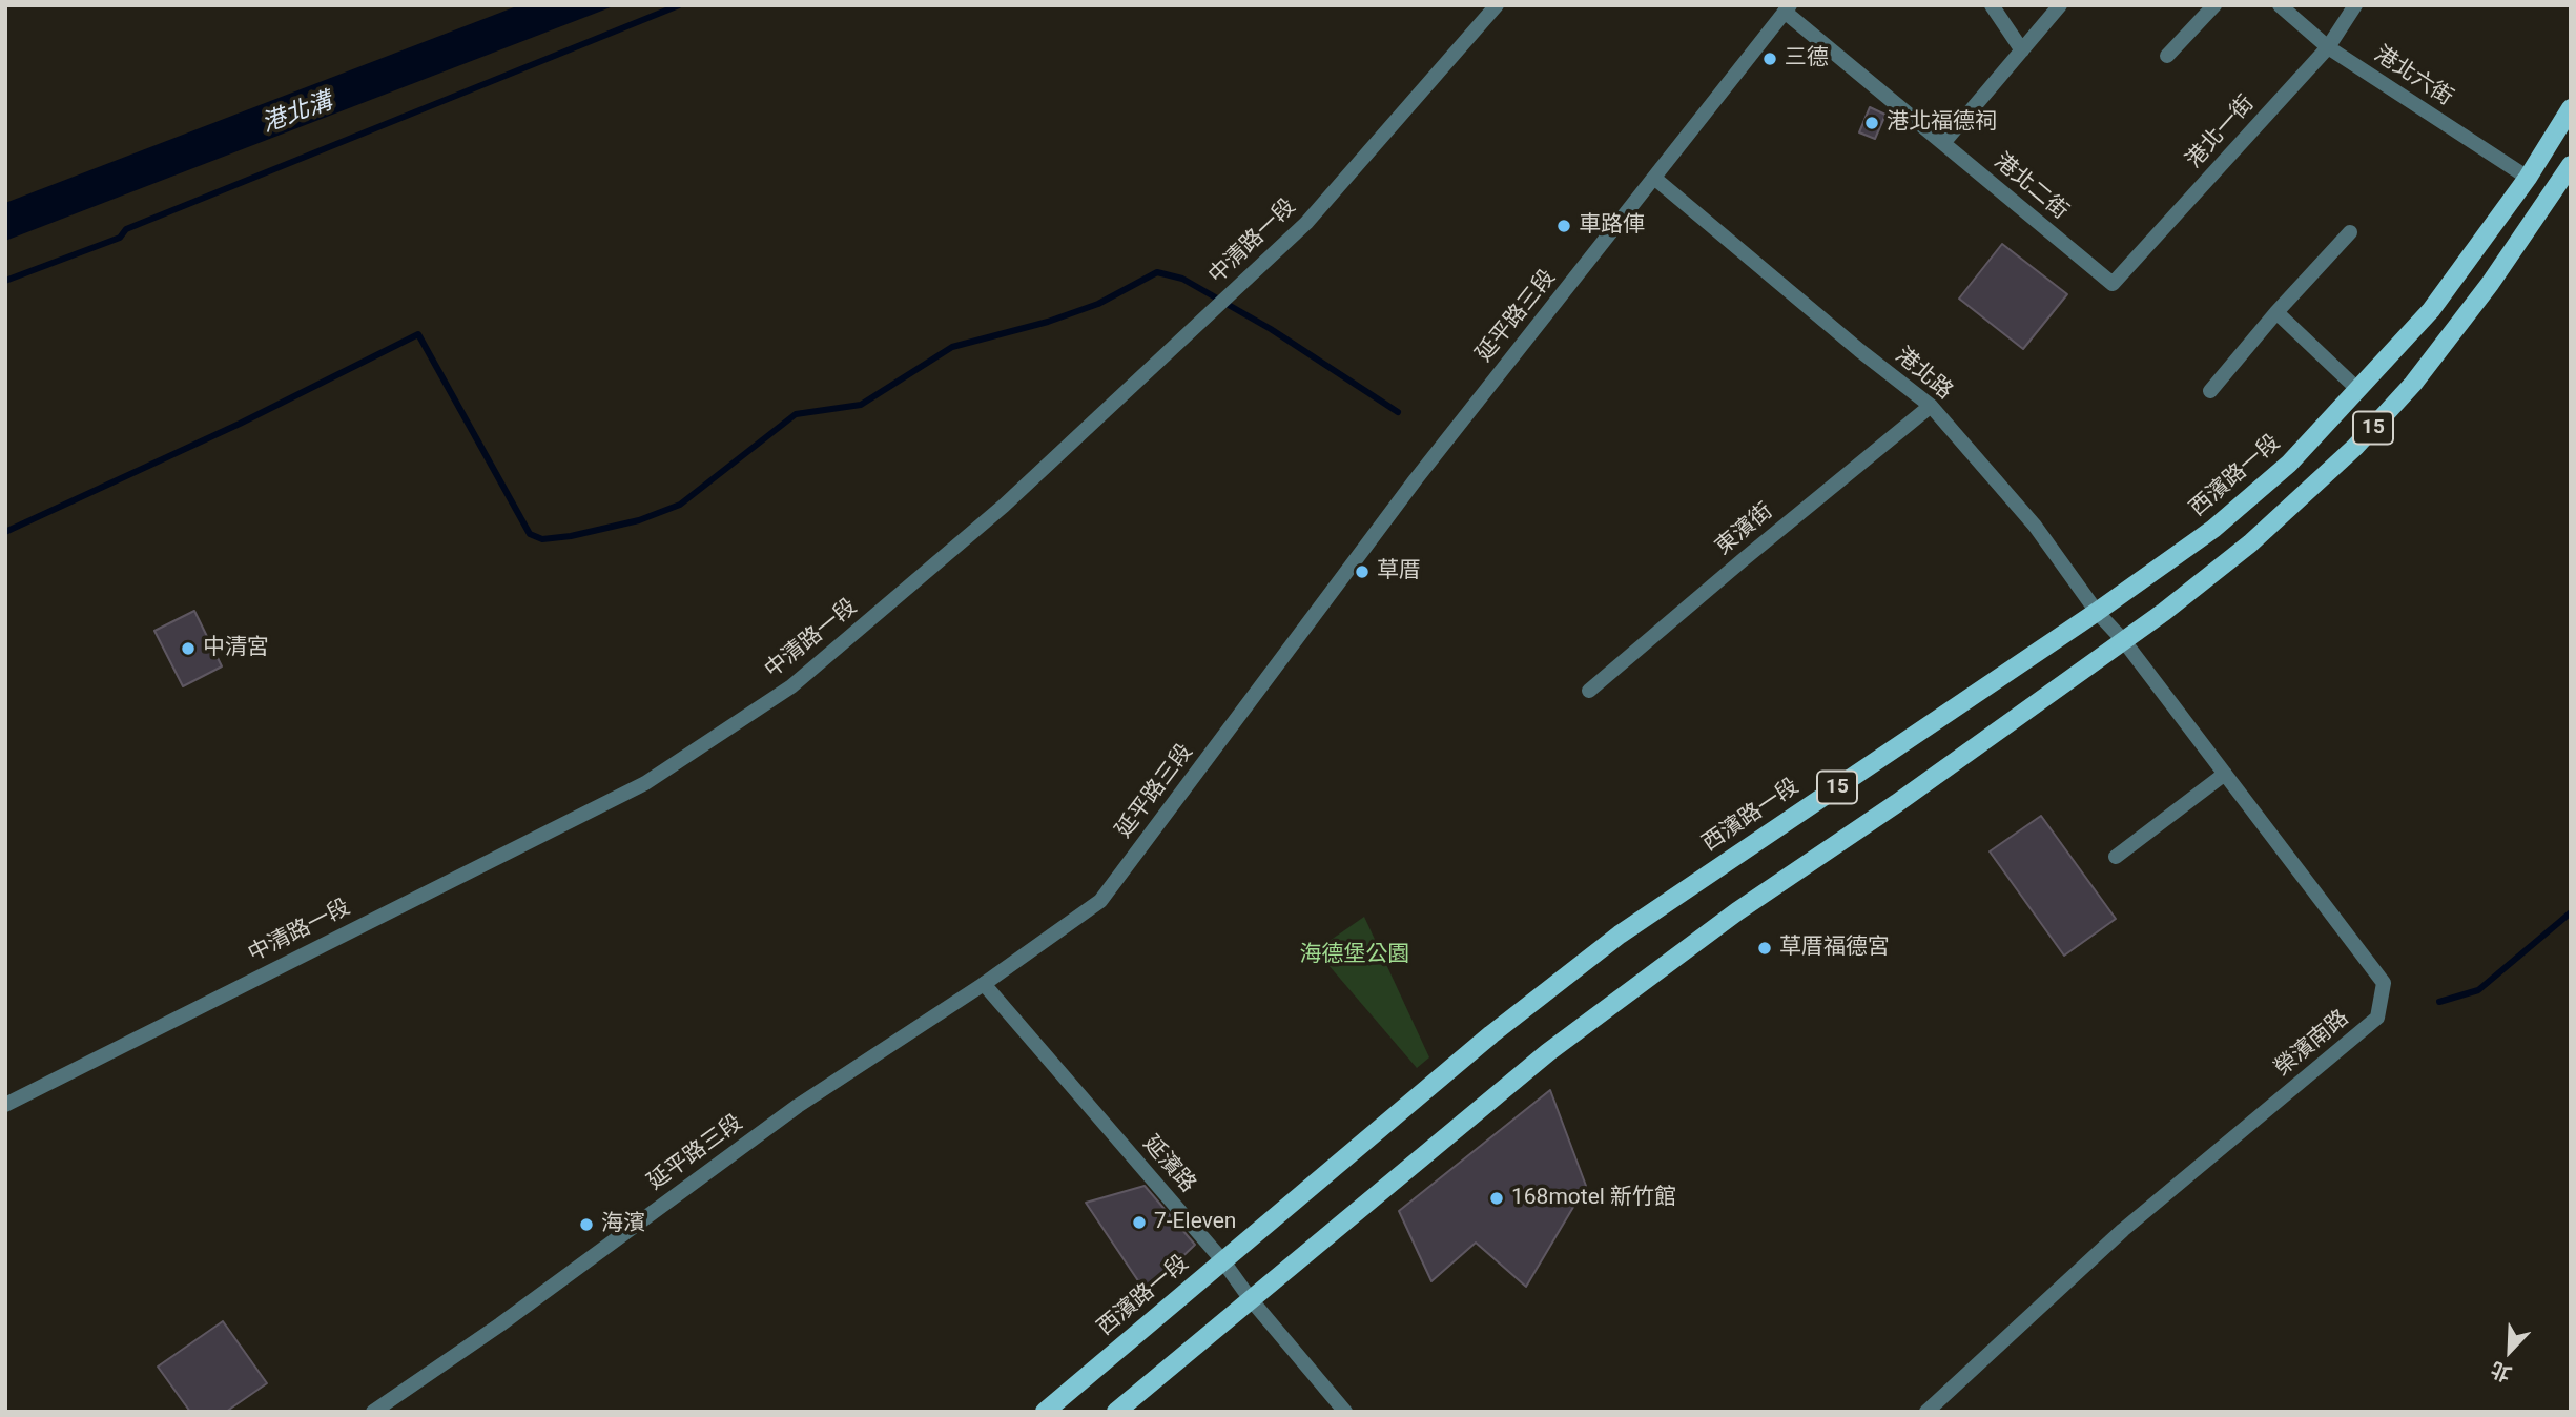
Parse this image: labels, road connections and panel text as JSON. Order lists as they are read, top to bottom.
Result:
{
  "streets": {
    "main road": ["15", "西濱路一段"],
    "street": [
      "港北六街",
      "港北一街",
      "港北二街",
      "中清路一段",
      "延平路三段",
      "港北路",
      "東濱街",
      "榮濱南路",
      "延濱路"
    ]
  },
  "crossings": [
    ["港北六街", "港北一街"],
    ["港北六街", "西濱路一段"],
    ["港北一街", "港北二街"],
    ["港北二街", "延平路三段"],
    ["延平路三段", "港北路"],
    ["延平路三段", "延濱路"],
    ["港北路", "15"],
    ["港北路", "西濱路一段"],
    ["港北路", "東濱街"],
    ["港北路", "榮濱南路"],
    ["15", "榮濱南路"],
    ["15", "延濱路"],
    ["西濱路一段", "延濱路"]
  ],
  "water": ["港北溝"],
  "parks": ["海德堡公園"],
  "places": [
    "三德",
    "港北福德祠",
    "車路俥",
    "草厝",
    "中清宮",
    "草厝福德宮",
    "168motel 新竹館",
    "7-Eleven",
    "海濱"
  ],
  "north": "bottom left"
}
